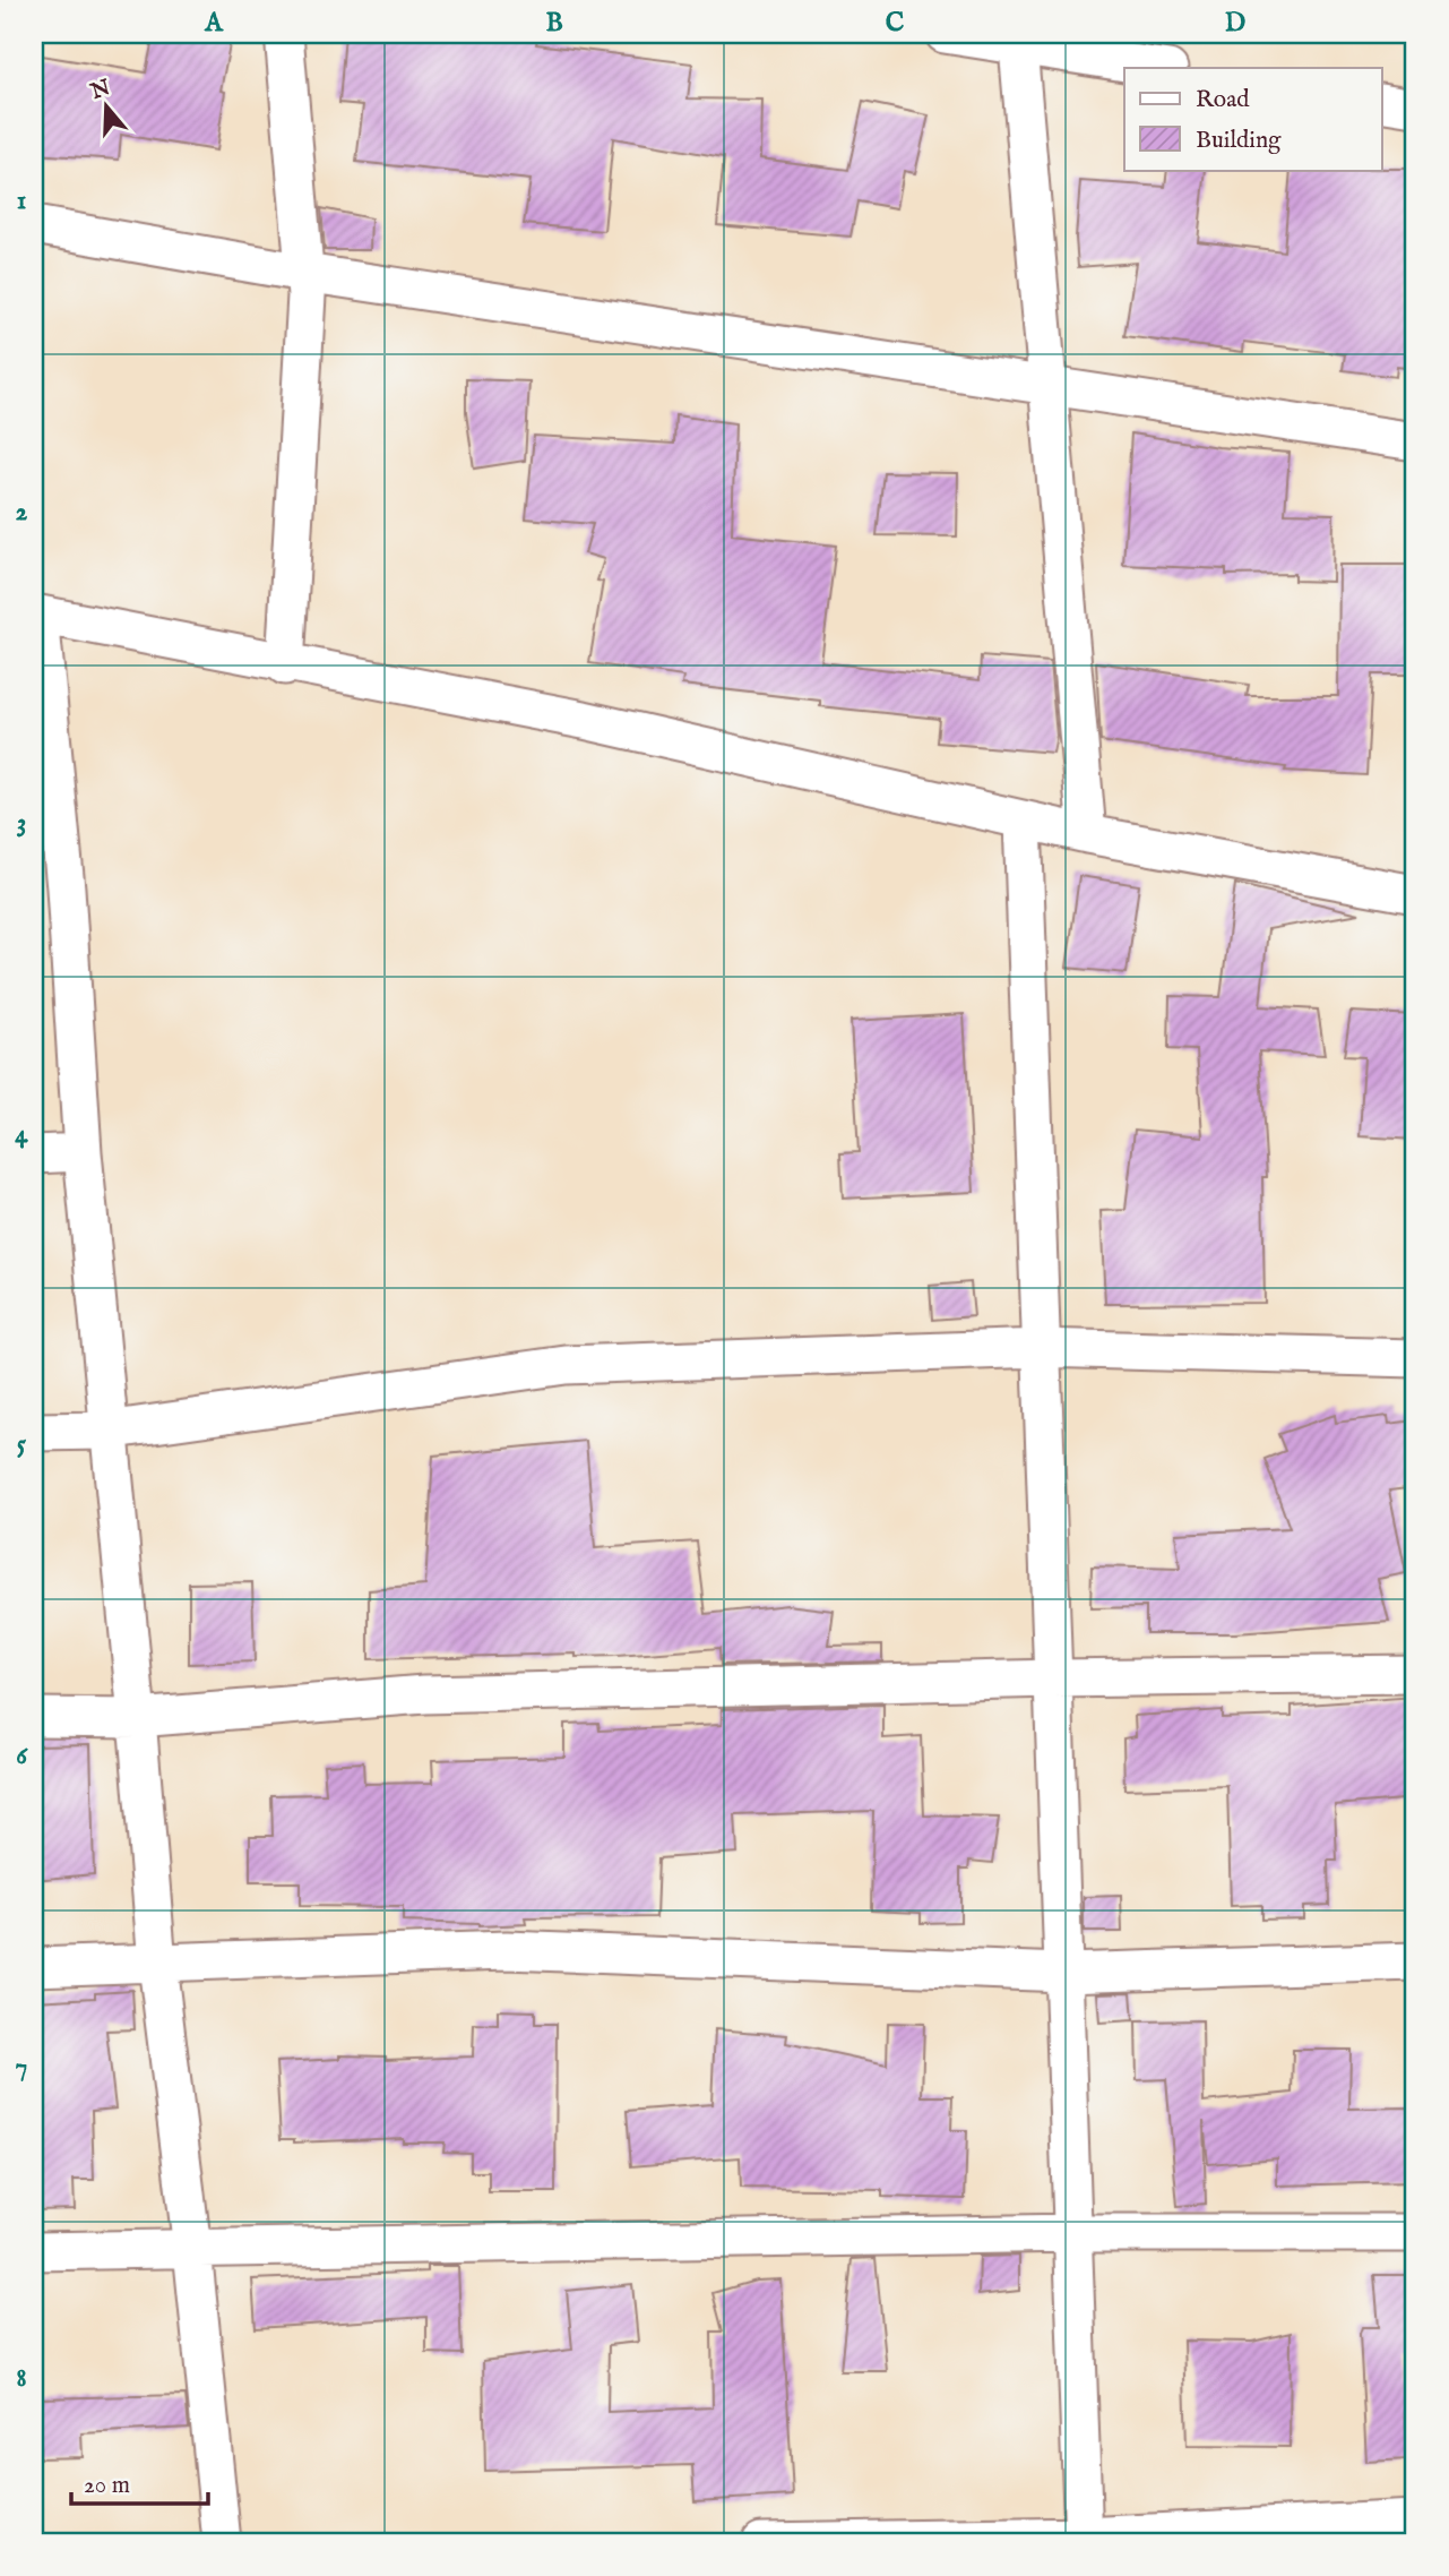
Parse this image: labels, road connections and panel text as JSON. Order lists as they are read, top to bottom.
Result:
{
  "legend": ["Road", "Building"],
  "scale_bar": "20 m",
  "north": "top",
  "grid": {
    "columns": [
      "A",
      "B",
      "C",
      "D"
    ],
    "rows": [
      "1",
      "2",
      "3",
      "4",
      "5",
      "6",
      "7",
      "8"
    ]
  }
}
